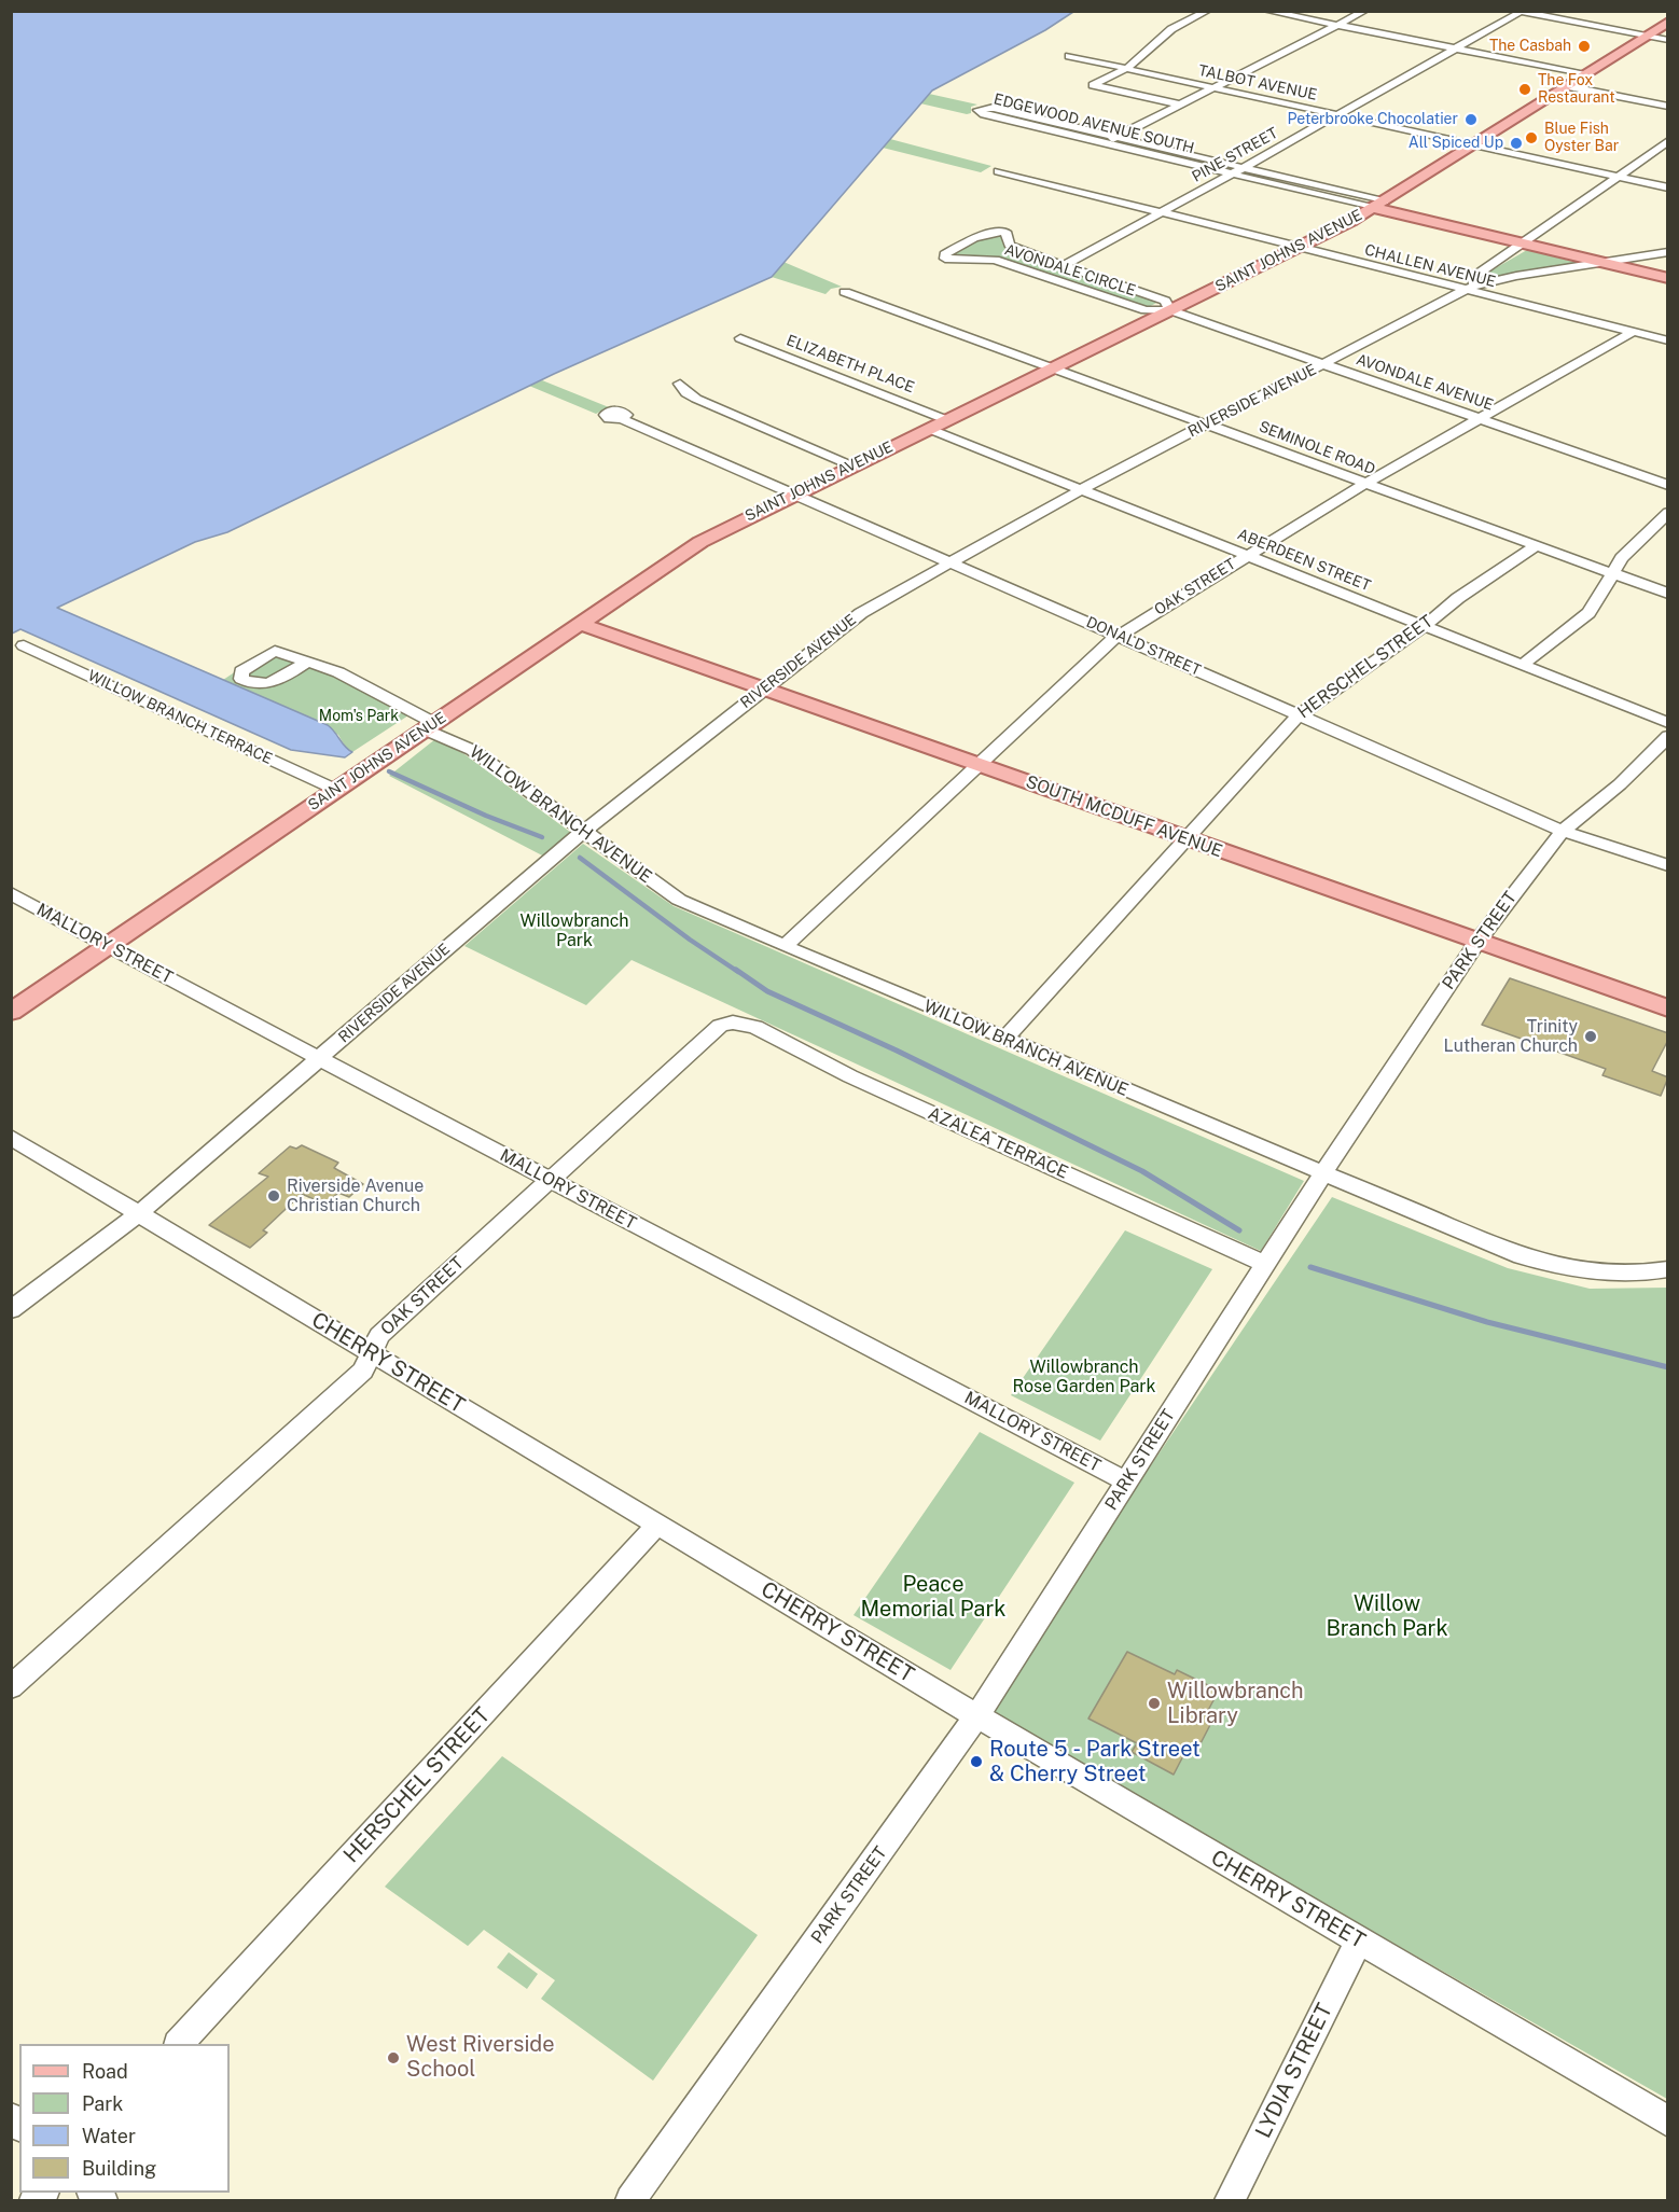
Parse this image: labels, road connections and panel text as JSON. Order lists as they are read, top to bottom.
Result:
{
  "streets": {
    "main road": ["EDGEWOOD AVENUE SOUTH", "SAINT JOHNS AVENUE", "SOUTH MCDUFF AVENUE"],
    "street": [
      "TALBOT AVENUE",
      "PINE STREET",
      "CHALLEN AVENUE",
      "AVONDALE CIRCLE",
      "ELIZABETH PLACE",
      "AVONDALE AVENUE",
      "RIVERSIDE AVENUE",
      "SEMINOLE ROAD",
      "ABERDEEN STREET",
      "OAK STREET",
      "DONALD STREET",
      "HERSCHEL STREET",
      "WILLOW BRANCH TERRACE",
      "WILLOW BRANCH AVENUE",
      "PARK STREET",
      "MALLORY STREET",
      "AZALEA TERRACE",
      "CHERRY STREET",
      "LYDIA STREET"
    ]
  },
  "crossings": [
    ["TALBOT AVENUE", "PINE STREET"],
    ["TALBOT AVENUE", "SAINT JOHNS AVENUE"],
    ["TALBOT AVENUE", "RIVERSIDE AVENUE"],
    ["EDGEWOOD AVENUE SOUTH", "PINE STREET"],
    ["EDGEWOOD AVENUE SOUTH", "SAINT JOHNS AVENUE"],
    ["EDGEWOOD AVENUE SOUTH", "RIVERSIDE AVENUE"],
    ["PINE STREET", "CHALLEN AVENUE"],
    ["PINE STREET", "AVONDALE CIRCLE"],
    ["SAINT JOHNS AVENUE", "CHALLEN AVENUE"],
    ["SAINT JOHNS AVENUE", "AVONDALE CIRCLE"],
    ["SAINT JOHNS AVENUE", "ELIZABETH PLACE"],
    ["SAINT JOHNS AVENUE", "AVONDALE AVENUE"],
    ["SAINT JOHNS AVENUE", "SEMINOLE ROAD"],
    ["SAINT JOHNS AVENUE", "ABERDEEN STREET"],
    ["SAINT JOHNS AVENUE", "DONALD STREET"],
    ["SAINT JOHNS AVENUE", "WILLOW BRANCH TERRACE"],
    ["SAINT JOHNS AVENUE", "WILLOW BRANCH AVENUE"],
    ["SAINT JOHNS AVENUE", "SOUTH MCDUFF AVENUE"],
    ["SAINT JOHNS AVENUE", "MALLORY STREET"],
    ["CHALLEN AVENUE", "RIVERSIDE AVENUE"],
    ["CHALLEN AVENUE", "OAK STREET"],
    ["AVONDALE CIRCLE", "AVONDALE AVENUE"],
    ["AVONDALE AVENUE", "RIVERSIDE AVENUE"],
    ["AVONDALE AVENUE", "OAK STREET"],
    ["RIVERSIDE AVENUE", "SEMINOLE ROAD"],
    ["RIVERSIDE AVENUE", "ABERDEEN STREET"],
    ["RIVERSIDE AVENUE", "DONALD STREET"],
    ["RIVERSIDE AVENUE", "WILLOW BRANCH AVENUE"],
    ["RIVERSIDE AVENUE", "SOUTH MCDUFF AVENUE"],
    ["RIVERSIDE AVENUE", "MALLORY STREET"],
    ["RIVERSIDE AVENUE", "CHERRY STREET"],
    ["SEMINOLE ROAD", "OAK STREET"],
    ["SEMINOLE ROAD", "HERSCHEL STREET"],
    ["ABERDEEN STREET", "OAK STREET"],
    ["ABERDEEN STREET", "HERSCHEL STREET"],
    ["OAK STREET", "DONALD STREET"],
    ["OAK STREET", "WILLOW BRANCH AVENUE"],
    ["OAK STREET", "SOUTH MCDUFF AVENUE"],
    ["OAK STREET", "MALLORY STREET"],
    ["OAK STREET", "AZALEA TERRACE"],
    ["OAK STREET", "CHERRY STREET"],
    ["DONALD STREET", "HERSCHEL STREET"],
    ["DONALD STREET", "PARK STREET"],
    ["HERSCHEL STREET", "WILLOW BRANCH AVENUE"],
    ["HERSCHEL STREET", "SOUTH MCDUFF AVENUE"],
    ["HERSCHEL STREET", "CHERRY STREET"],
    ["WILLOW BRANCH AVENUE", "PARK STREET"],
    ["SOUTH MCDUFF AVENUE", "PARK STREET"],
    ["PARK STREET", "MALLORY STREET"],
    ["PARK STREET", "AZALEA TERRACE"],
    ["PARK STREET", "CHERRY STREET"],
    ["CHERRY STREET", "LYDIA STREET"]
  ],
  "parks": [
    "Mom's Park",
    "Willowbranch Park",
    "Willowbranch Rose Garden Park",
    "Peace Memorial Park",
    "Willow Branch Park"
  ],
  "places": [
    "The Casbah",
    "The Fox Restaurant",
    "Peterbrooke Chocolatier",
    "Blue Fish Oyster Bar",
    "All Spiced Up",
    "Trinity Lutheran Church",
    "Riverside Avenue Christian Church",
    "Willowbranch Library",
    "Route 5 - Park Street & Cherry Street",
    "West Riverside School"
  ],
  "legend": [
    "Road",
    "Park",
    "Water",
    "Building"
  ]
}
